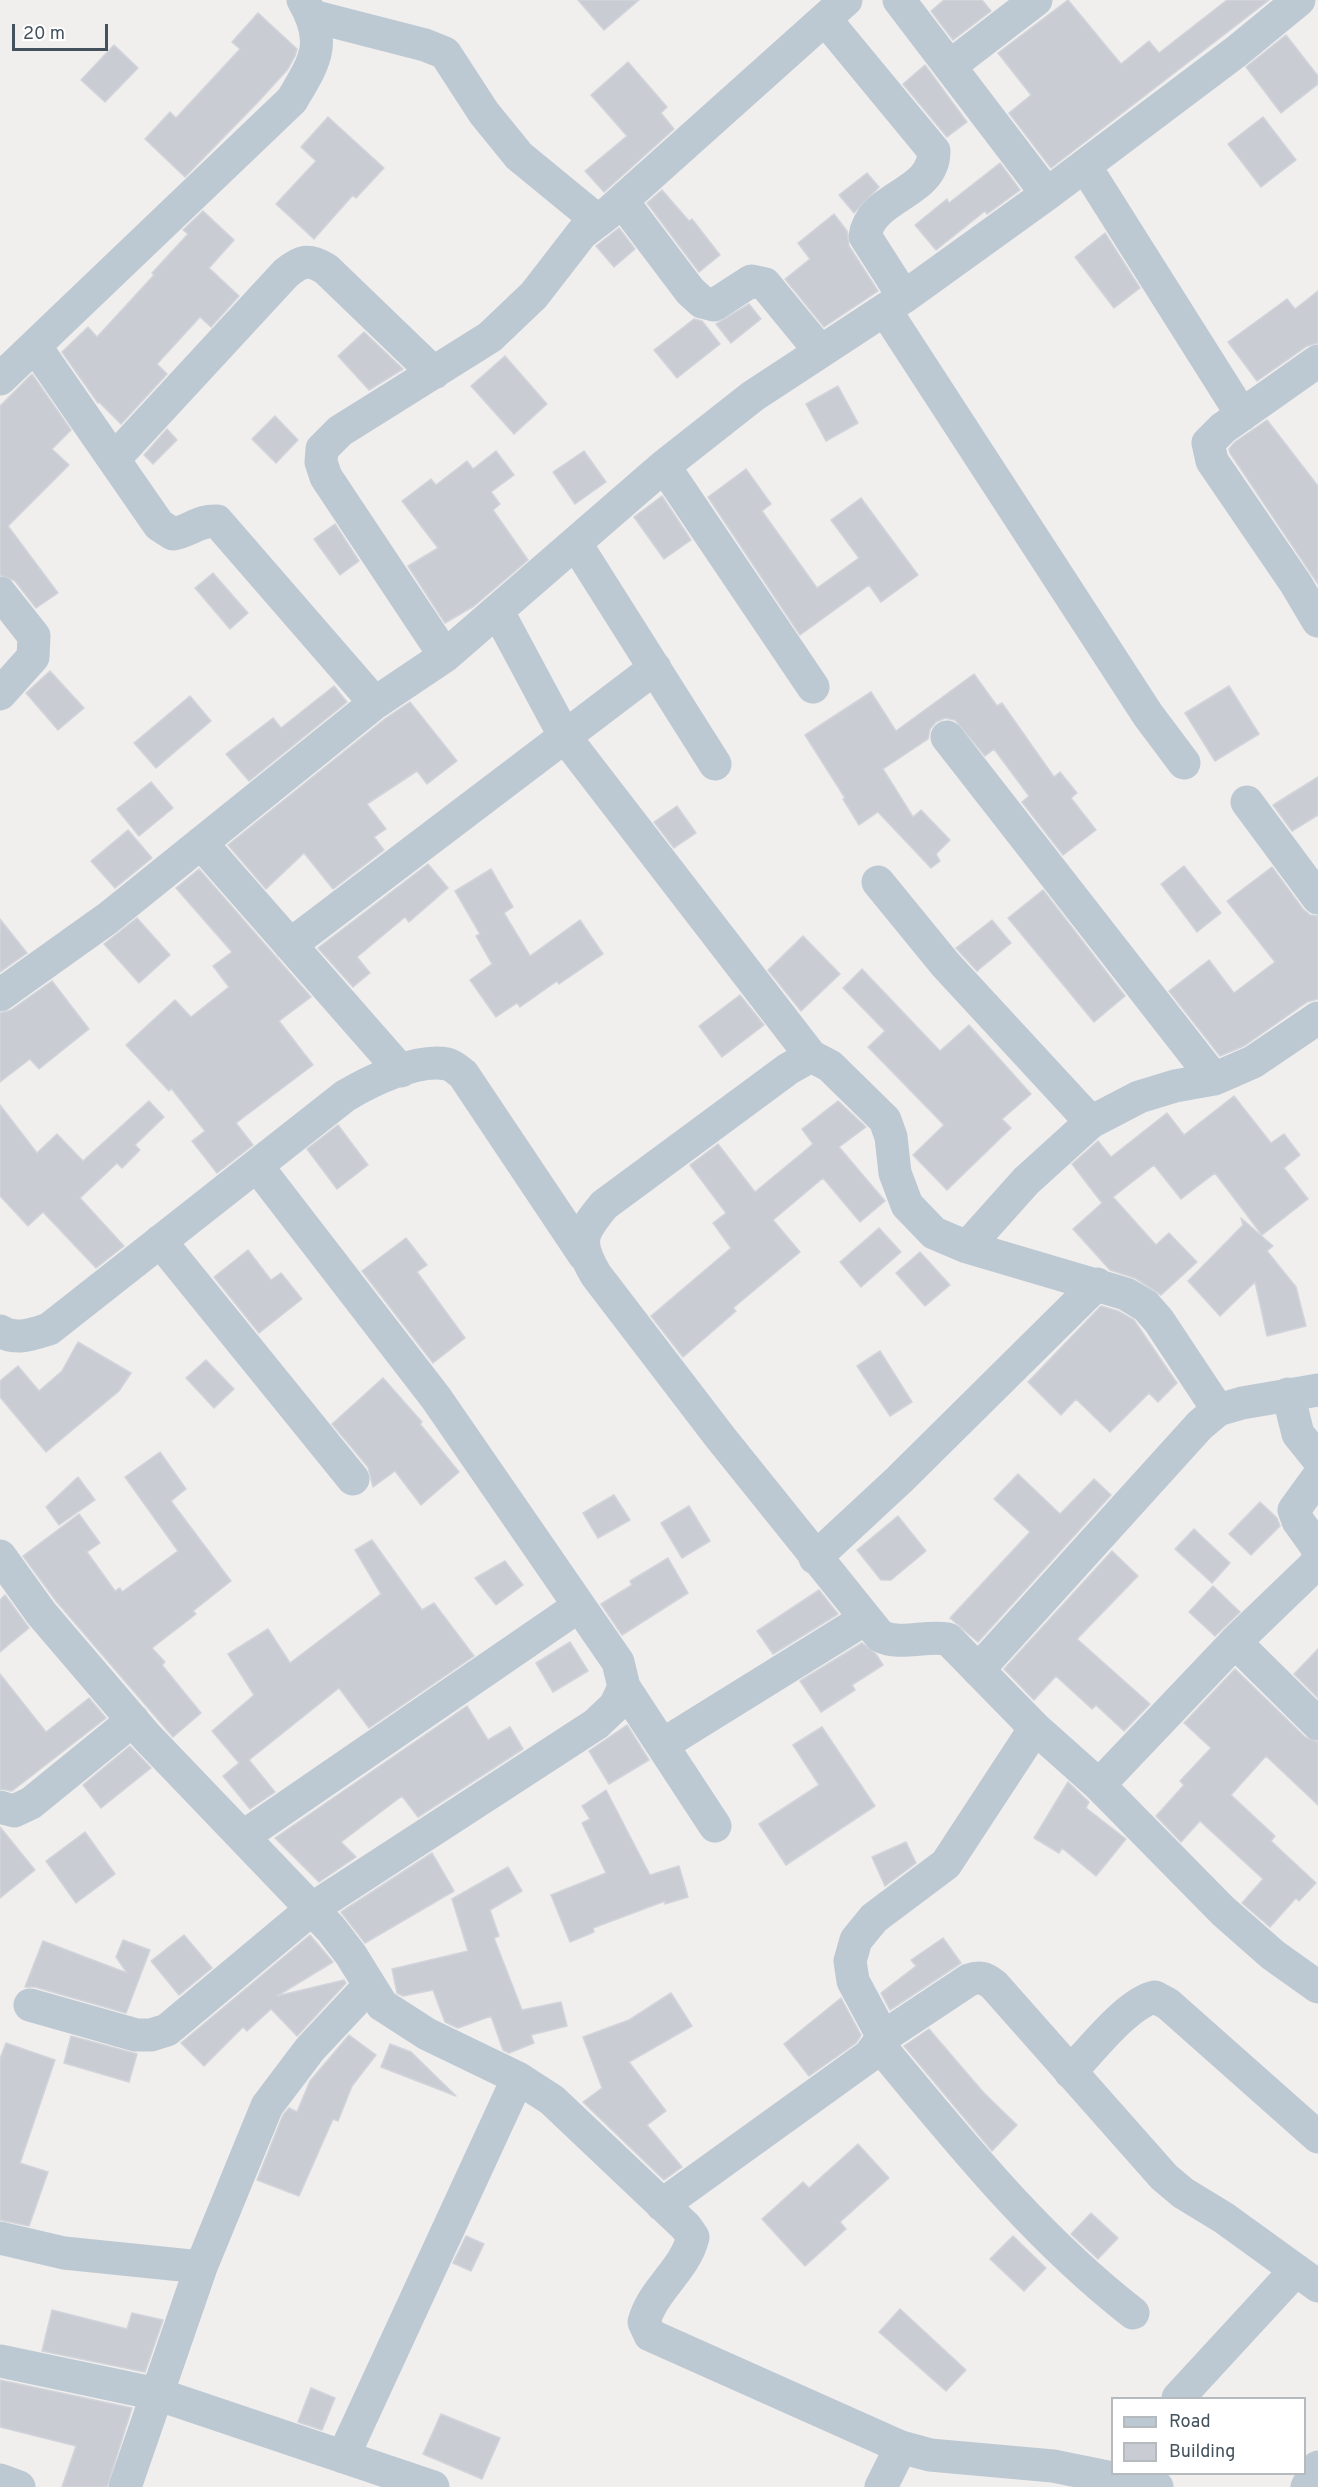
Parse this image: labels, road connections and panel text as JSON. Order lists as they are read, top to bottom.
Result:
{
  "legend": ["Road", "Building"],
  "scale_bar": "20 m"
}
